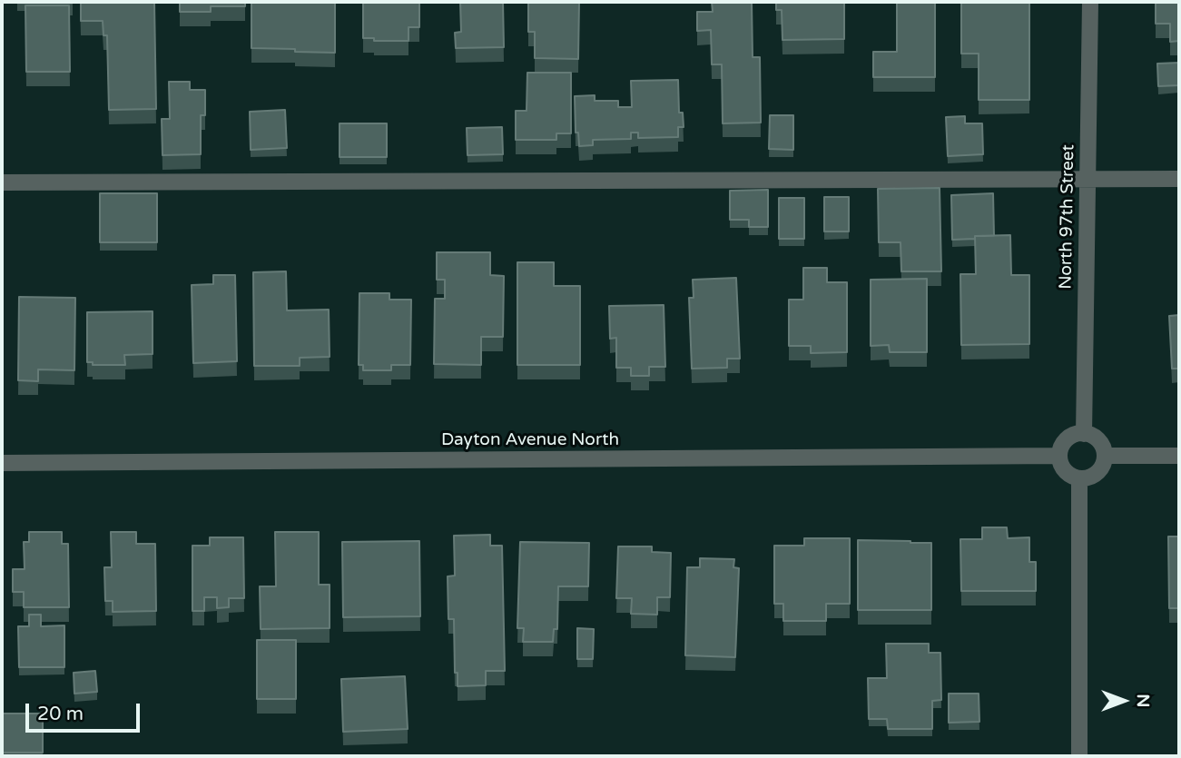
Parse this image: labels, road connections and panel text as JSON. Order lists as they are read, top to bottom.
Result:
{
  "streets": {
    "street": ["North 97th Street", "Dayton Avenue North"]
  },
  "crossings": [
    ["North 97th Street", "Dayton Avenue North"]
  ],
  "scale_bar": "20 m",
  "north": "right"
}
